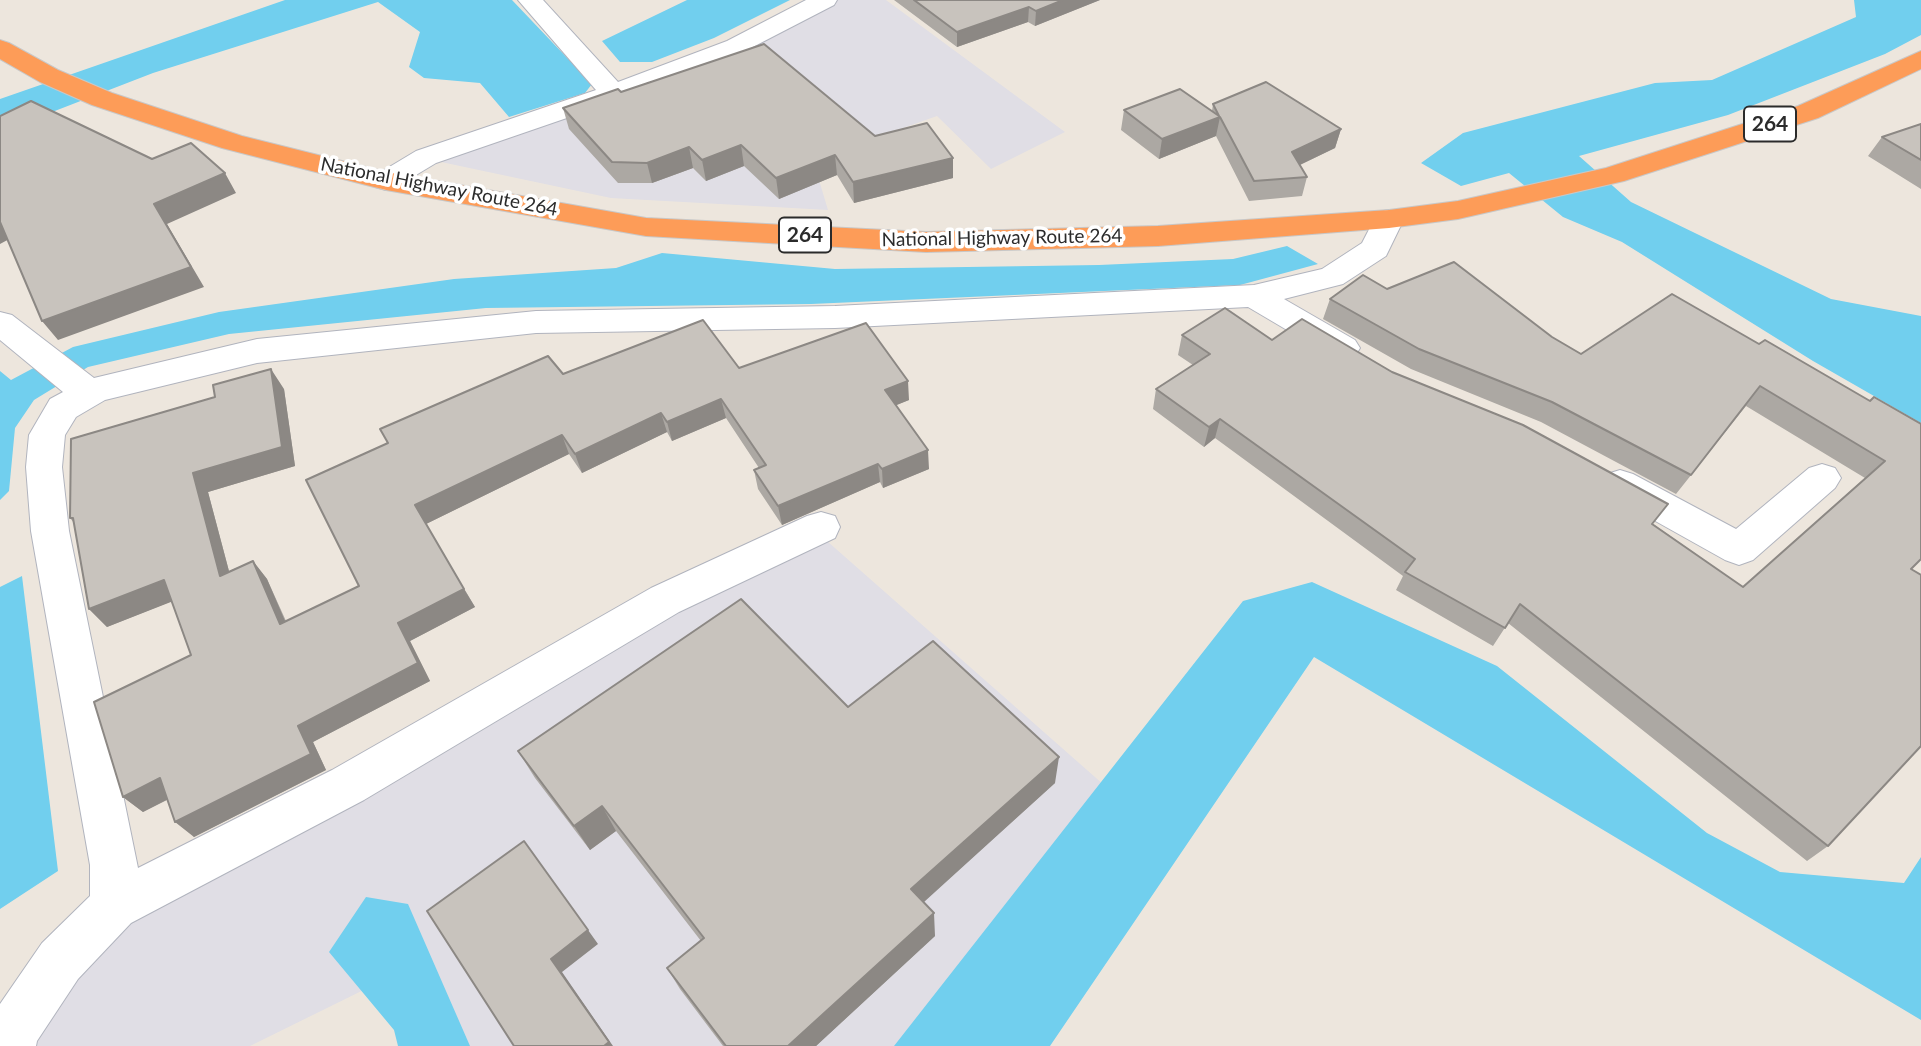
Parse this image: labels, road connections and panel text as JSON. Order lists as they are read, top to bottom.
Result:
{
  "streets": {
    "highway": ["264", "National Highway Route 264"]
  }
}
